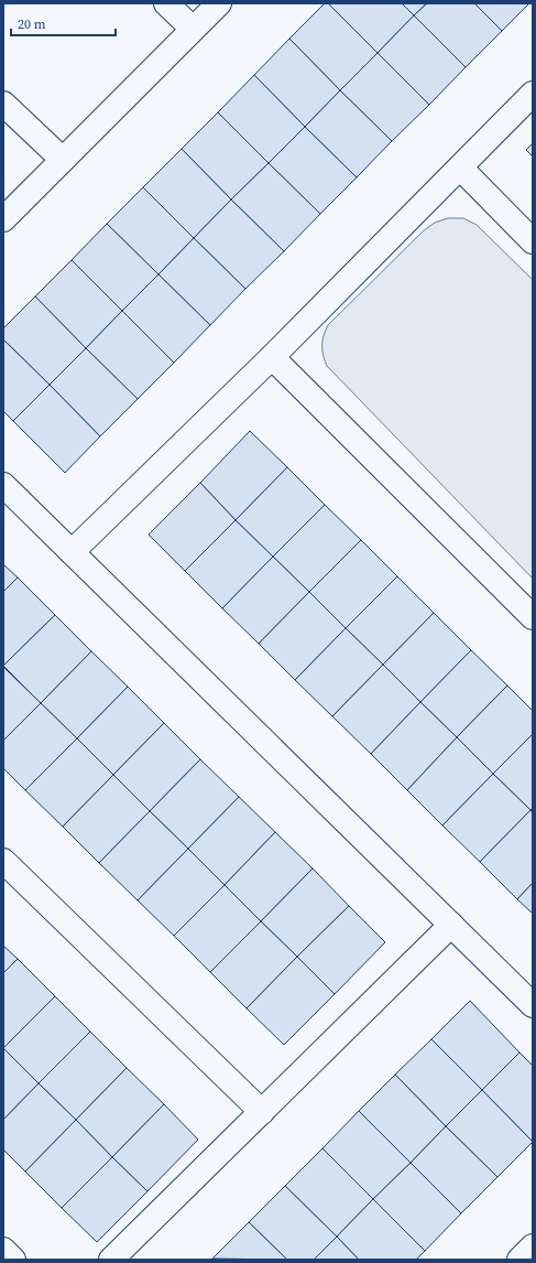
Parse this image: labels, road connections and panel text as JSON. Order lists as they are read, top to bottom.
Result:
{
  "scale_bar": "20 m"
}
